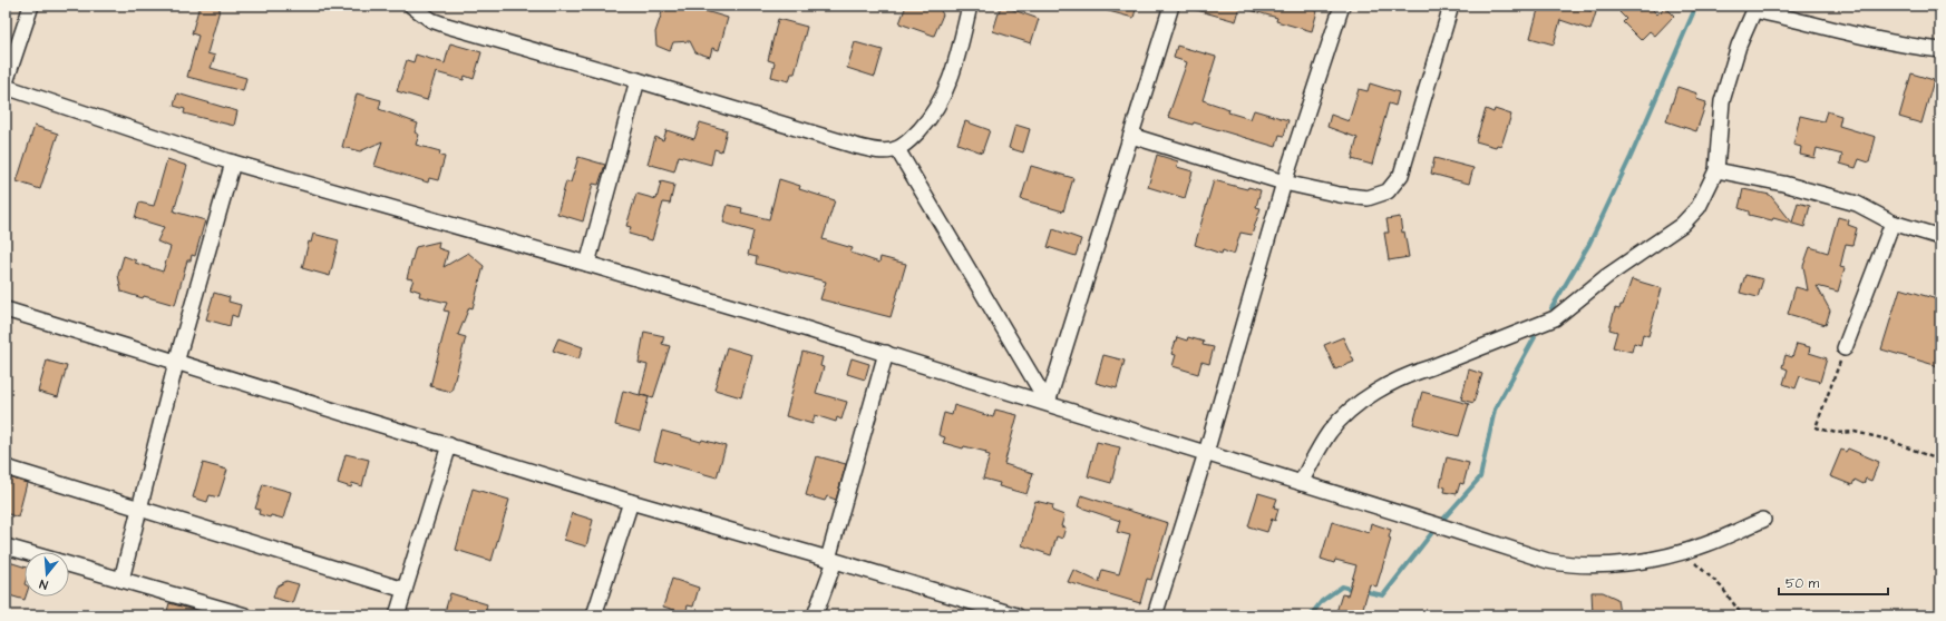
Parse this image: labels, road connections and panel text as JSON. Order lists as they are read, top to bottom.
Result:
{
  "scale_bar": "50 m",
  "north": "bottom"
}
